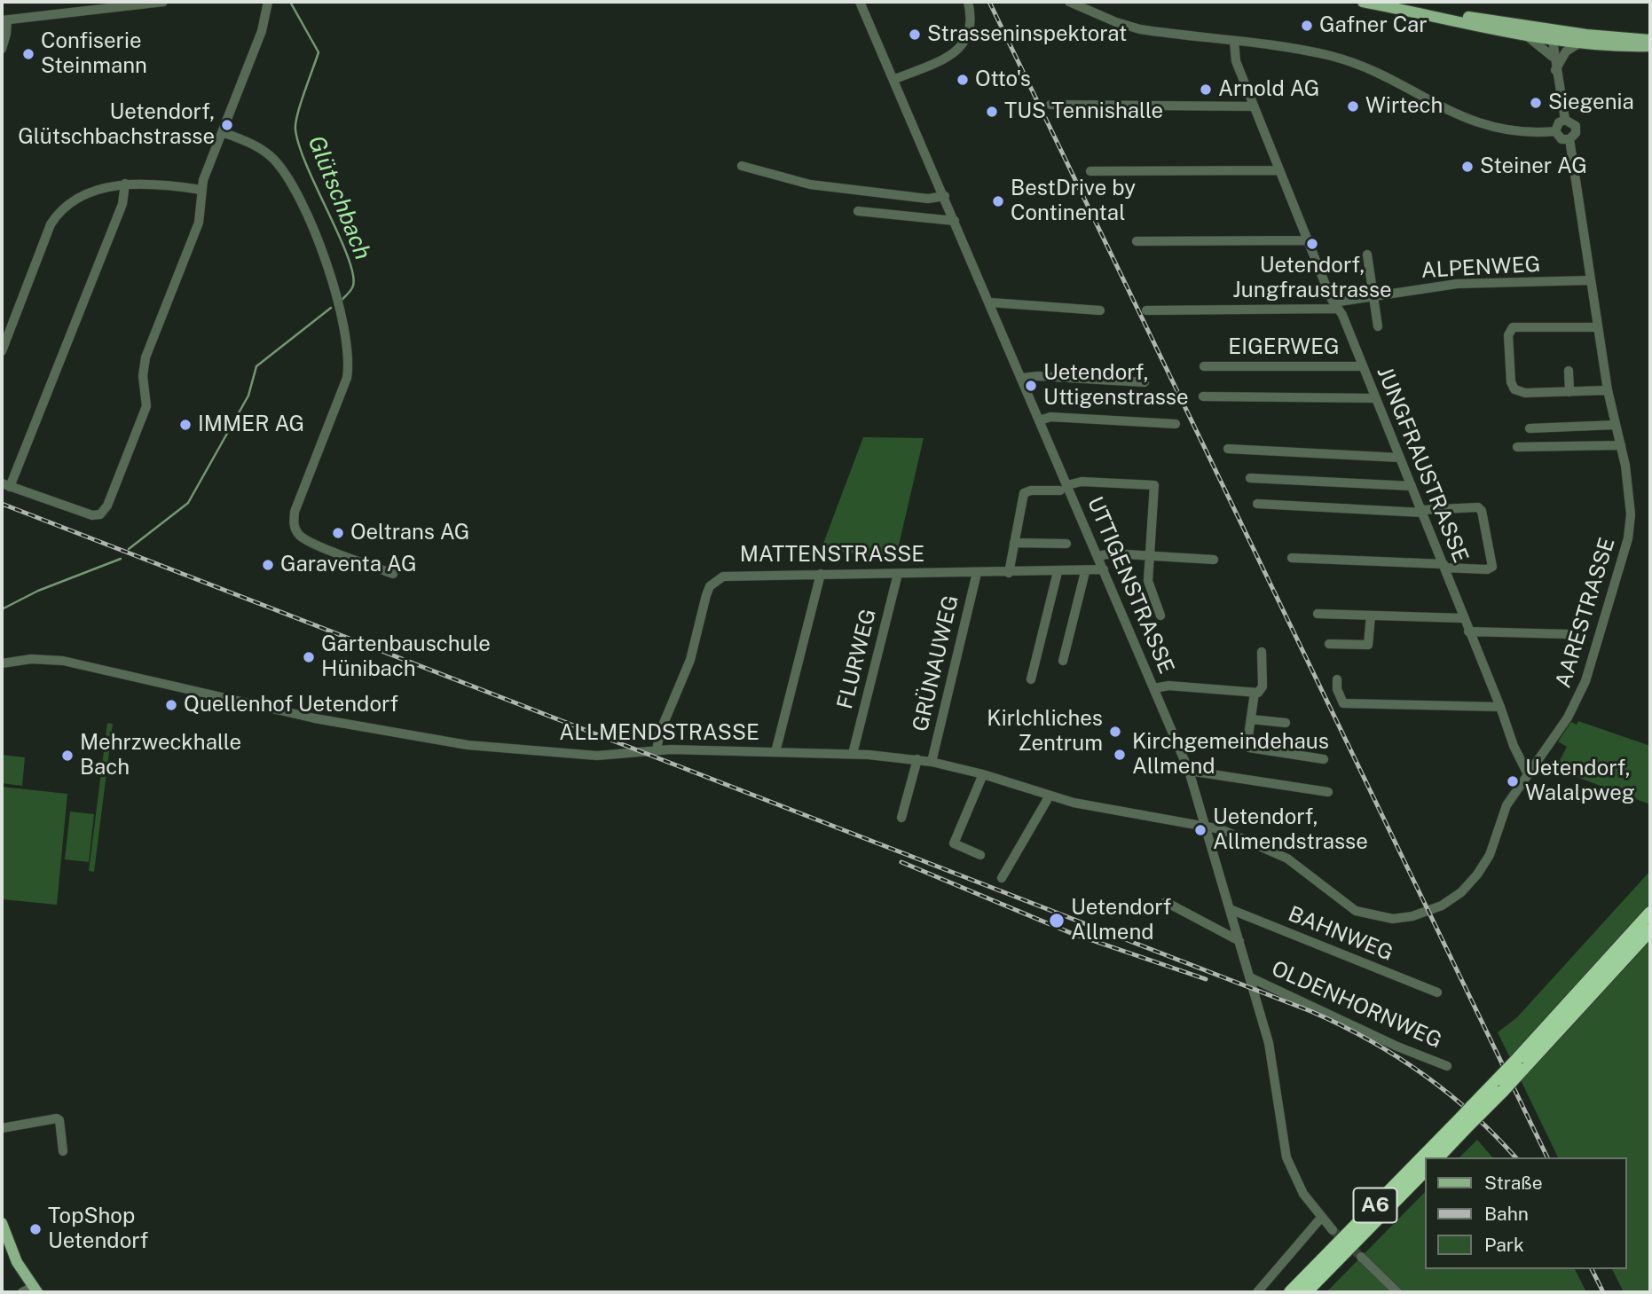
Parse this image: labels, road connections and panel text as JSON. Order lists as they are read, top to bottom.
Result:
{
  "streets": {
    "highway": ["A6"],
    "street": [
      "ALPENWEG",
      "EIGERWEG",
      "JUNGFRAUSTRASSE",
      "MATTENSTRASSE",
      "UTTIGENSTRASSE",
      "AARESTRASSE",
      "FLURWEG",
      "GRÜNAUWEG",
      "ALLMENDSTRASSE",
      "BAHNWEG",
      "OLDENHORNWEG"
    ]
  },
  "crossings": [
    ["ALPENWEG", "JUNGFRAUSTRASSE"],
    ["ALPENWEG", "AARESTRASSE"],
    ["EIGERWEG", "JUNGFRAUSTRASSE"],
    ["JUNGFRAUSTRASSE", "AARESTRASSE"],
    ["MATTENSTRASSE", "UTTIGENSTRASSE"],
    ["MATTENSTRASSE", "FLURWEG"],
    ["MATTENSTRASSE", "GRÜNAUWEG"],
    ["MATTENSTRASSE", "ALLMENDSTRASSE"],
    ["UTTIGENSTRASSE", "AARESTRASSE"],
    ["UTTIGENSTRASSE", "ALLMENDSTRASSE"],
    ["UTTIGENSTRASSE", "BAHNWEG"],
    ["UTTIGENSTRASSE", "OLDENHORNWEG"],
    ["AARESTRASSE", "ALLMENDSTRASSE"],
    ["FLURWEG", "ALLMENDSTRASSE"],
    ["GRÜNAUWEG", "ALLMENDSTRASSE"]
  ],
  "water": ["Glütschbach"],
  "places": [
    "Gafner Car",
    "Strasseninspektorat",
    "Confiserie Steinmann",
    "Otto's",
    "Arnold AG",
    "Siegenia",
    "Wirtech",
    "TUS Tennishalle",
    "Uetendorf, Glütschbachstrasse",
    "Steiner AG",
    "BestDrive by Continental",
    "Uetendorf, Jungfraustrasse",
    "Uetendorf, Uttigenstrasse",
    "IMMER AG",
    "Oeltrans AG",
    "Garaventa AG",
    "Gartenbauschule Hünibach",
    "Quellenhof Uetendorf",
    "Kirlchliches Zentrum",
    "Kirchgemeindehaus Allmend",
    "Mehrzweckhalle Bach",
    "Uetendorf, Walalpweg",
    "Uetendorf, Allmendstrasse",
    "Uetendorf Allmend",
    "TopShop Uetendorf"
  ],
  "legend": ["Straße", "Bahn", "Park"]
}
